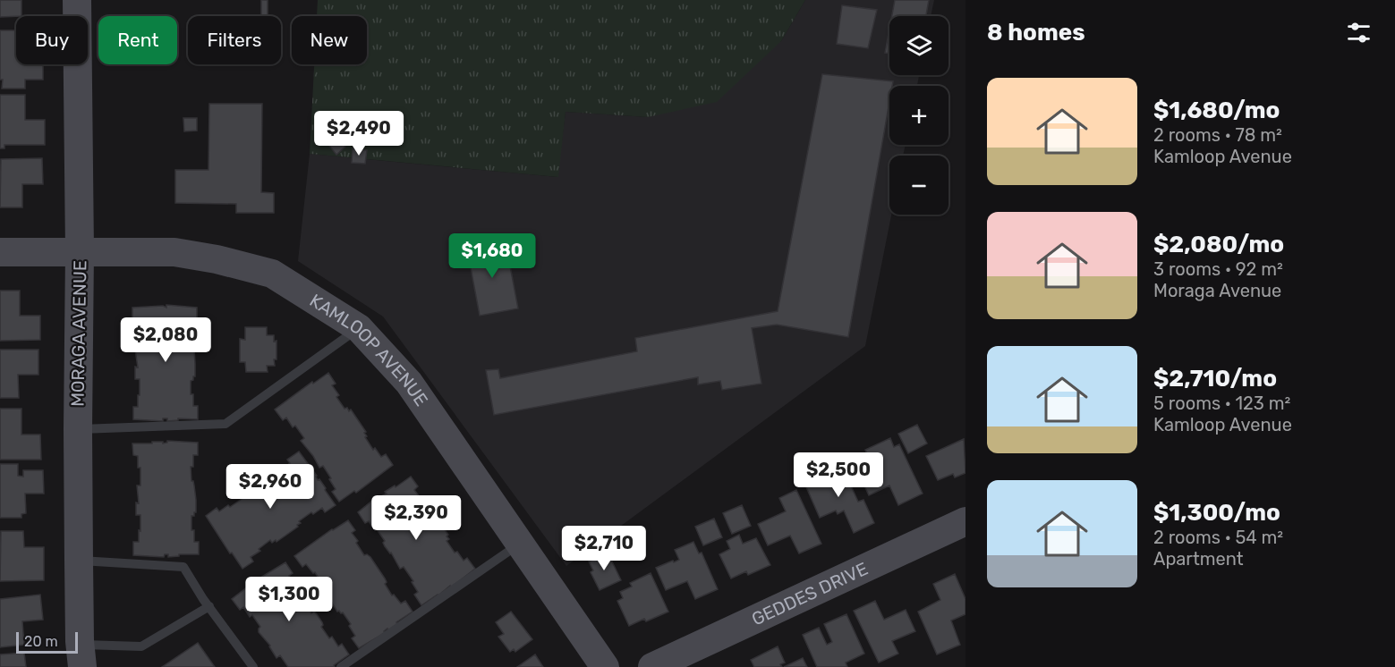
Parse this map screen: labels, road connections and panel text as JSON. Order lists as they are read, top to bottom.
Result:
{
  "streets": {
    "street": ["MORAGA AVENUE", "KAMLOOP AVENUE", "GEDDES DRIVE"]
  },
  "crossings": [
    ["MORAGA AVENUE", "KAMLOOP AVENUE"]
  ],
  "scale_bar": "20 m",
  "page": {
    "heading": "8 homes",
    "map_buttons": ["+", "−"],
    "chip": [
      "Buy",
      "Rent",
      "Filters",
      "New"
    ],
    "list": [
      {
        "name": "$1,680/mo",
        "note": "2 rooms · 78 m² · Kamloop Avenue"
      },
      {
        "name": "$2,080/mo",
        "note": "3 rooms · 92 m² · Moraga Avenue"
      },
      {
        "name": "$2,710/mo",
        "note": "5 rooms · 123 m² · Kamloop Avenue"
      },
      {
        "name": "$1,300/mo",
        "note": "2 rooms · 54 m² · Apartment"
      }
    ],
    "price": [
      "$2,490",
      "$1,680",
      "$2,080",
      "$2,500",
      "$2,960",
      "$2,390",
      "$2,710",
      "$1,300"
    ],
    "scale": "20 m"
  }
}
